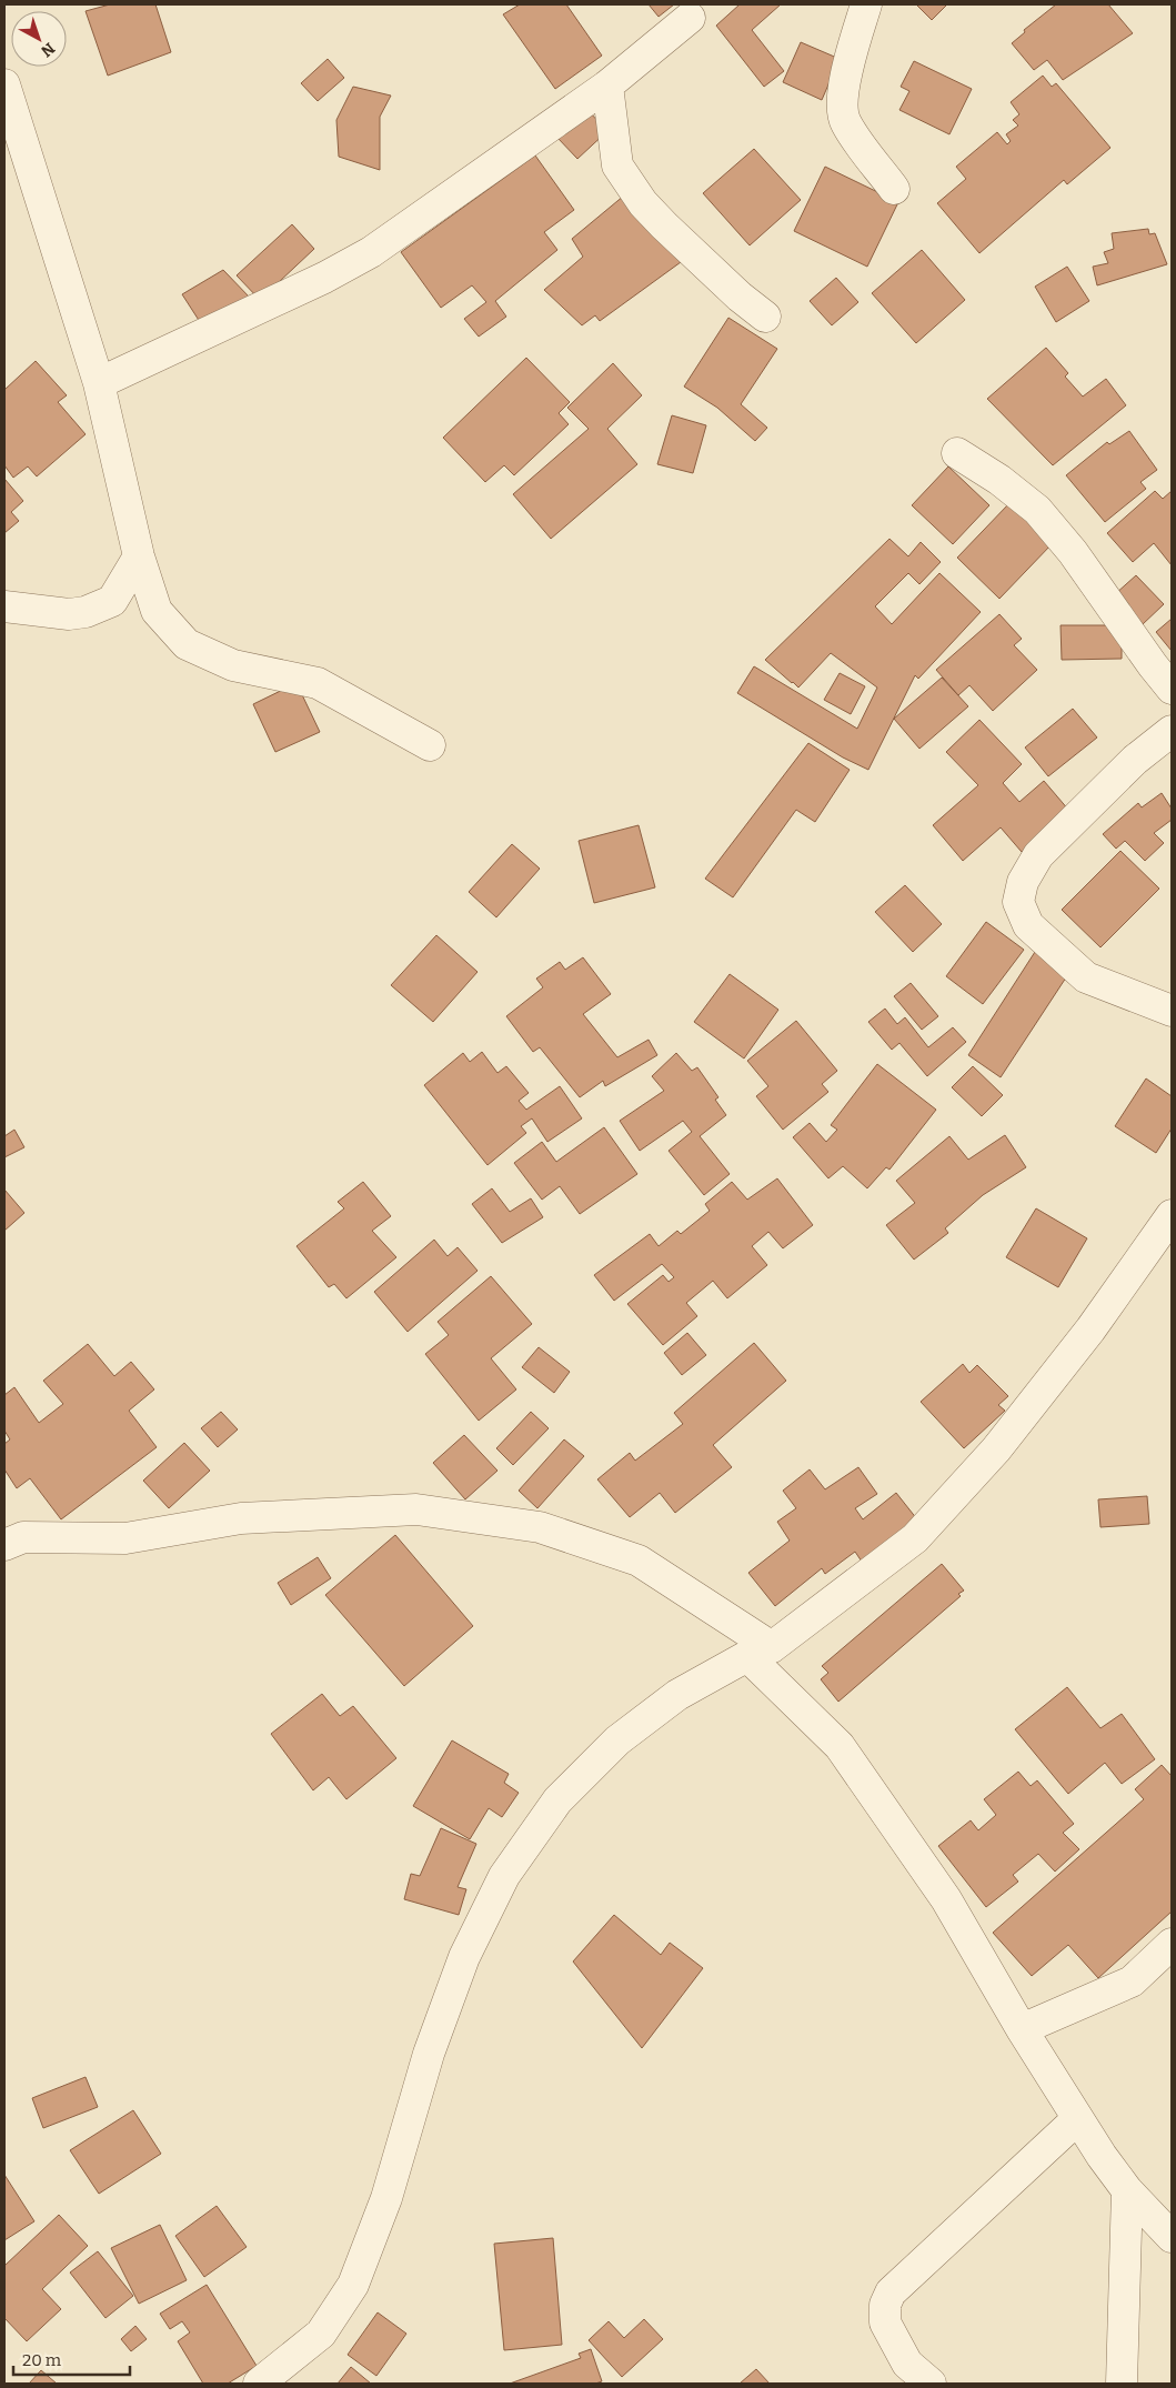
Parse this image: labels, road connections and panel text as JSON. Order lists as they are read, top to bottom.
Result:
{
  "scale_bar": "20 m",
  "north": "bottom right"
}
